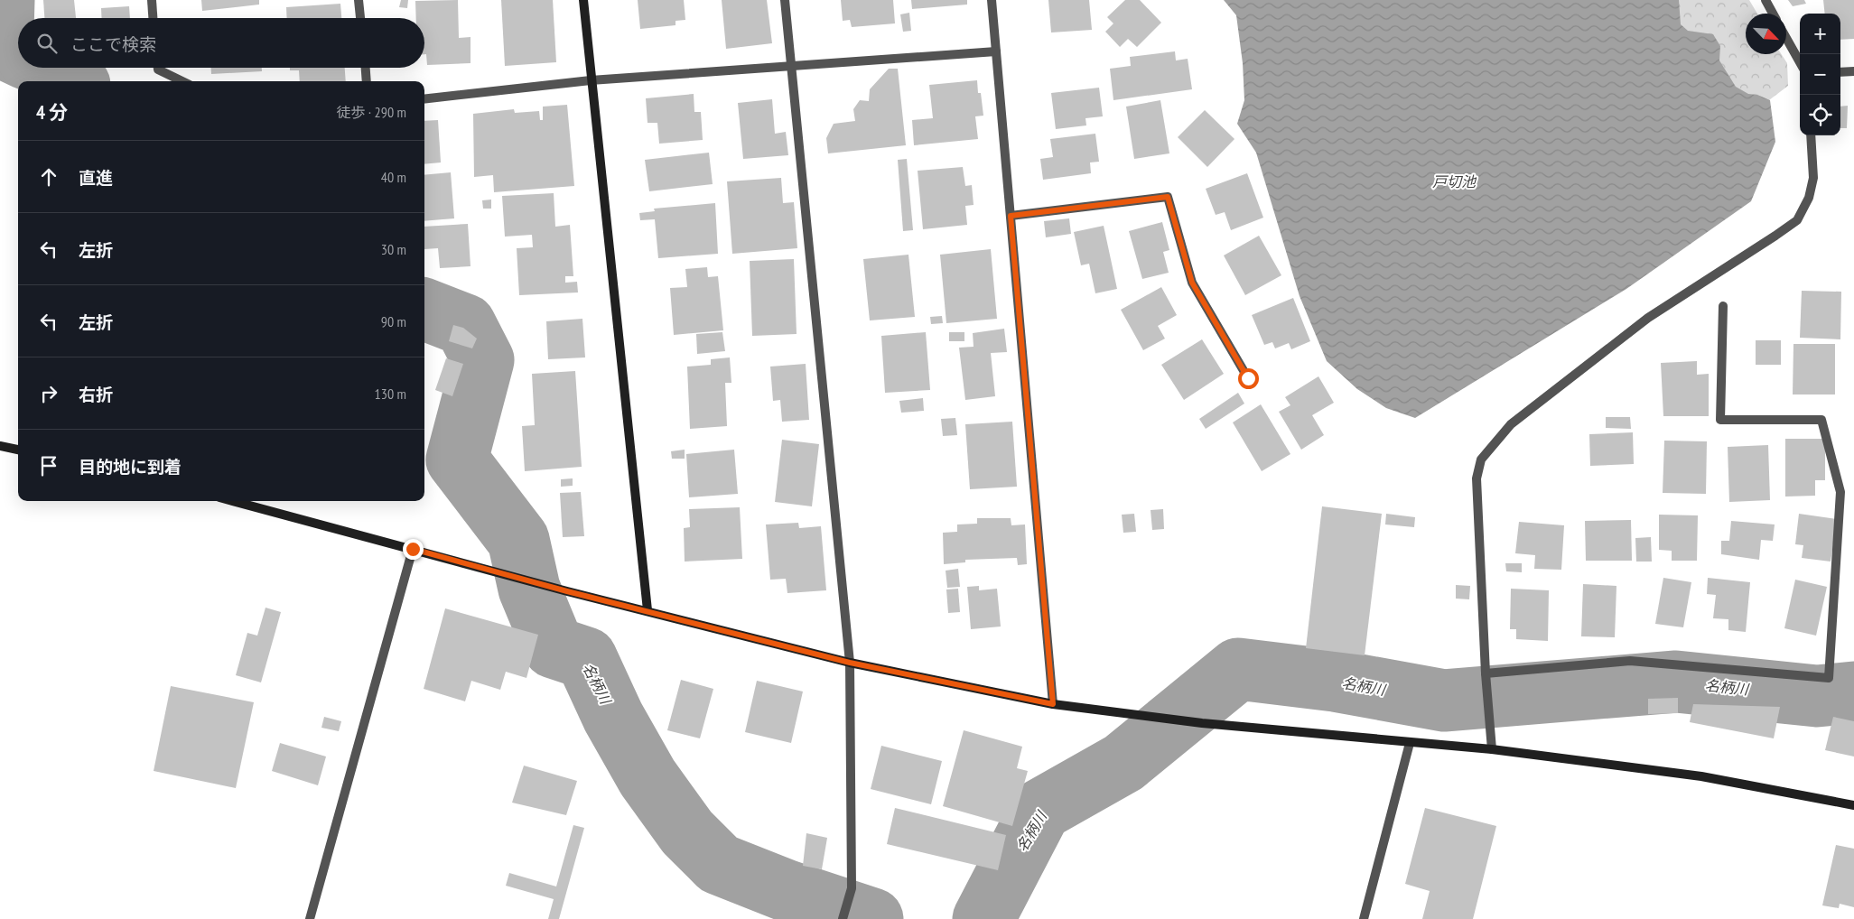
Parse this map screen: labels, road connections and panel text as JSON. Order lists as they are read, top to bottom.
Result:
{
  "water": ["戸切池", "名柄川"],
  "north": "bottom right",
  "page": {
    "map_buttons": ["+", "−"],
    "search": "ここで検索",
    "heading": ["4 分", "徒歩 · 290 m"],
    "list": [
      ["直進", "40 m"],
      ["左折", "30 m"],
      ["左折", "90 m"],
      ["右折", "130 m"],
      "目的地に到着"
    ]
  }
}
